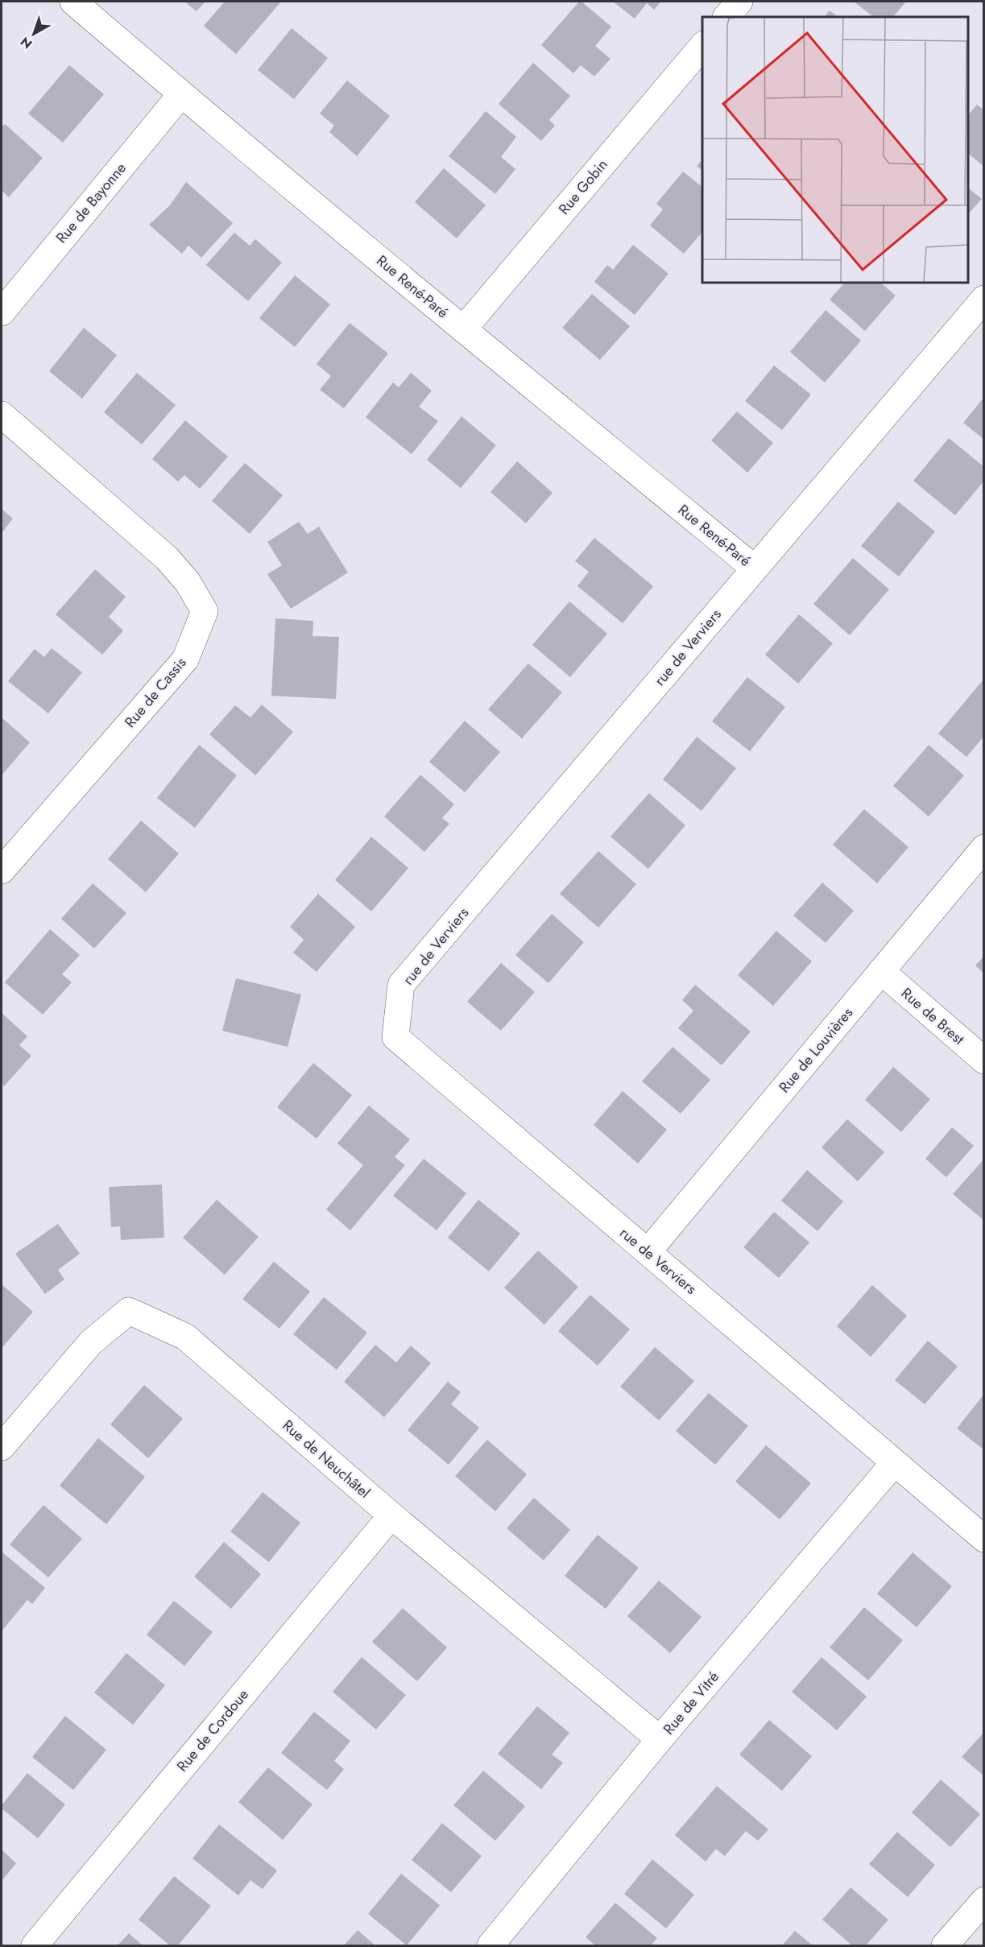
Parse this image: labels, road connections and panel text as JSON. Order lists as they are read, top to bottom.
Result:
{
  "streets": {
    "street": [
      "Rue Gobin",
      "Rue de Bayonne",
      "Rue René-Paré",
      "rue de Verviers",
      "Rue de Cassis",
      "Rue de Brest",
      "Rue de Louvières",
      "Rue de Neuchâtel",
      "Rue de Vitré",
      "Rue de Cordoue"
    ]
  },
  "crossings": [
    ["Rue Gobin", "Rue René-Paré"],
    ["Rue de Bayonne", "Rue René-Paré"],
    ["Rue René-Paré", "rue de Verviers"],
    ["rue de Verviers", "Rue de Louvières"],
    ["rue de Verviers", "Rue de Vitré"],
    ["Rue de Brest", "Rue de Louvières"],
    ["Rue de Neuchâtel", "Rue de Vitré"],
    ["Rue de Neuchâtel", "Rue de Cordoue"]
  ],
  "north": "bottom left"
}
